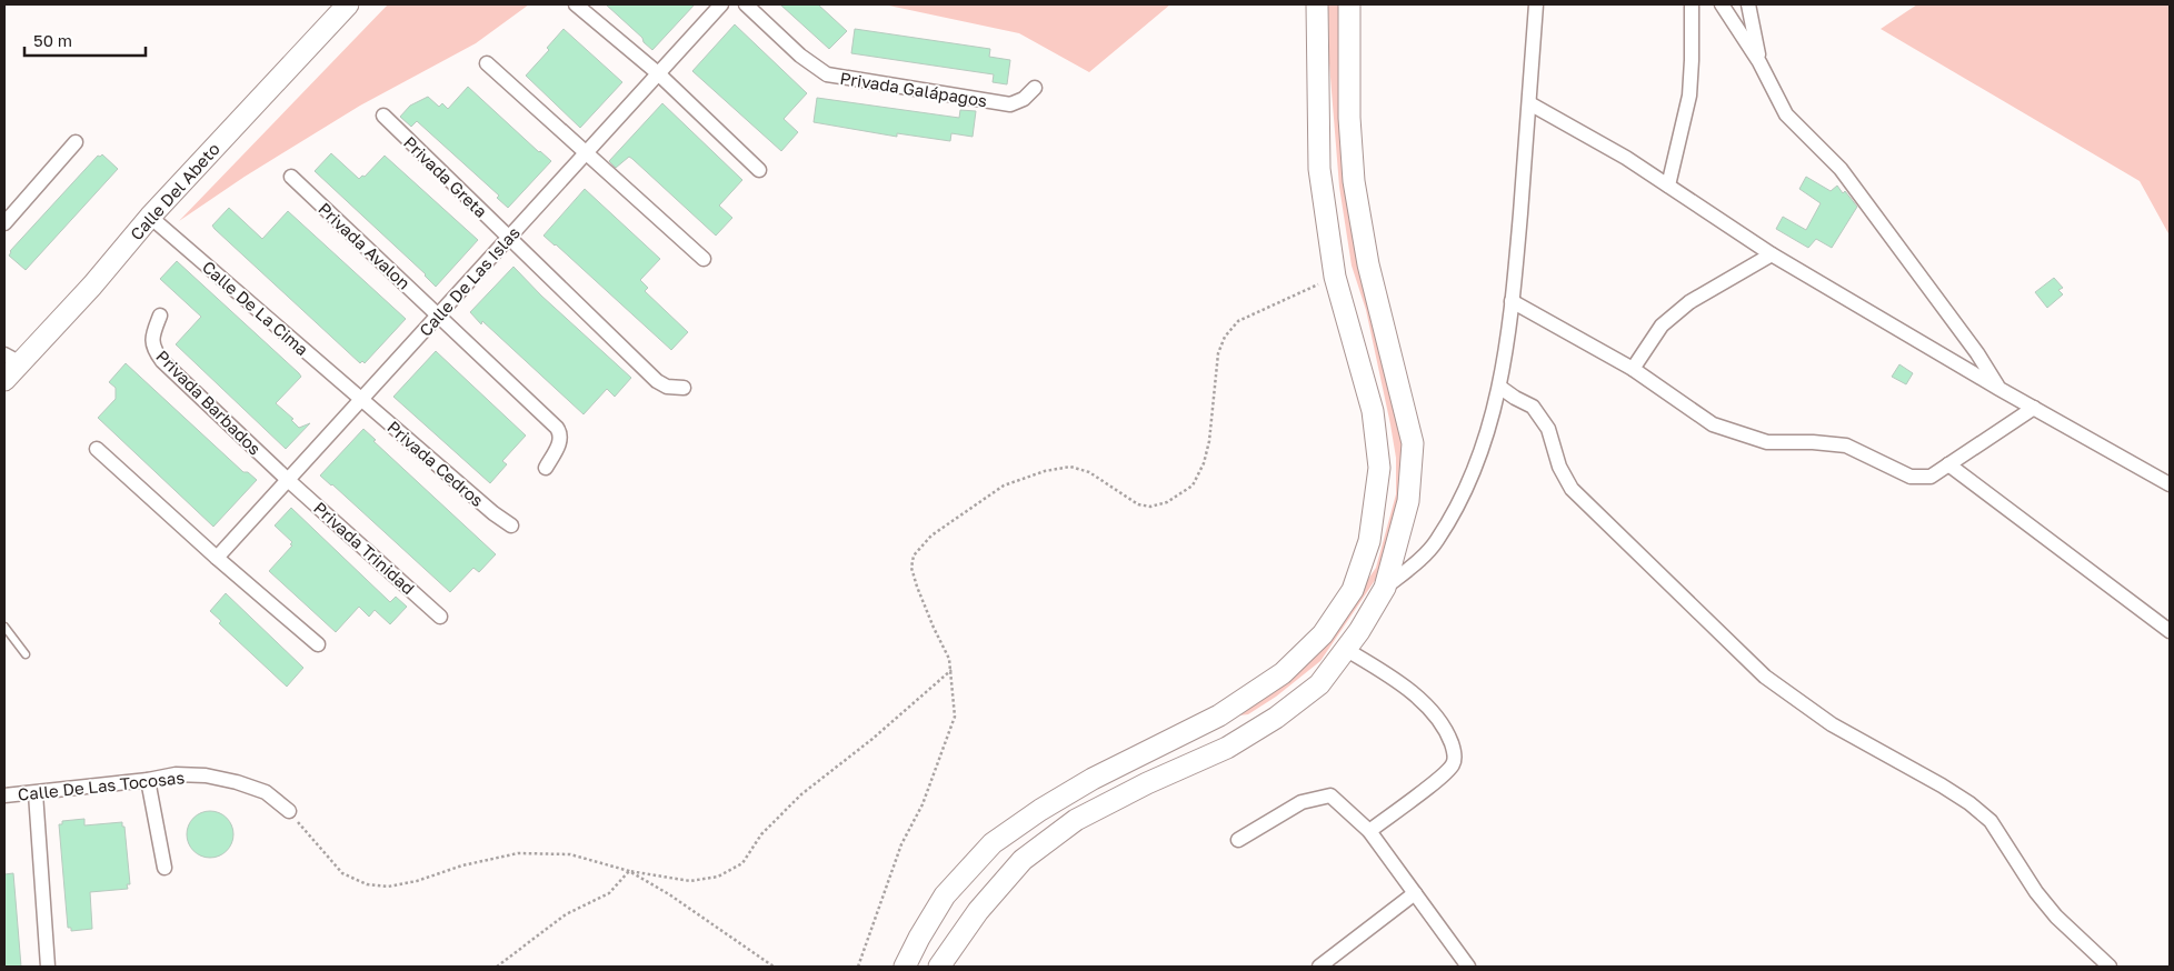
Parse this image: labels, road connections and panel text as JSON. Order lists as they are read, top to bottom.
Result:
{
  "streets": {
    "main road": ["Calle Del Abeto"],
    "street": [
      "Privada Galápagos",
      "Privada Greta",
      "Privada Avalon",
      "Calle De Las Islas",
      "Calle De La Cima",
      "Privada Barbados",
      "Privada Cedros",
      "Privada Trinidad",
      "Calle De Las Tocosas"
    ]
  },
  "crossings": [
    ["Privada Greta", "Calle De Las Islas"],
    ["Calle Del Abeto", "Calle De La Cima"],
    ["Privada Avalon", "Calle De Las Islas"],
    ["Calle De Las Islas", "Calle De La Cima"],
    ["Calle De Las Islas", "Privada Barbados"],
    ["Calle De Las Islas", "Privada Cedros"],
    ["Calle De Las Islas", "Privada Trinidad"],
    ["Calle De La Cima", "Privada Cedros"],
    ["Privada Barbados", "Privada Trinidad"]
  ],
  "scale_bar": "50 m"
}
